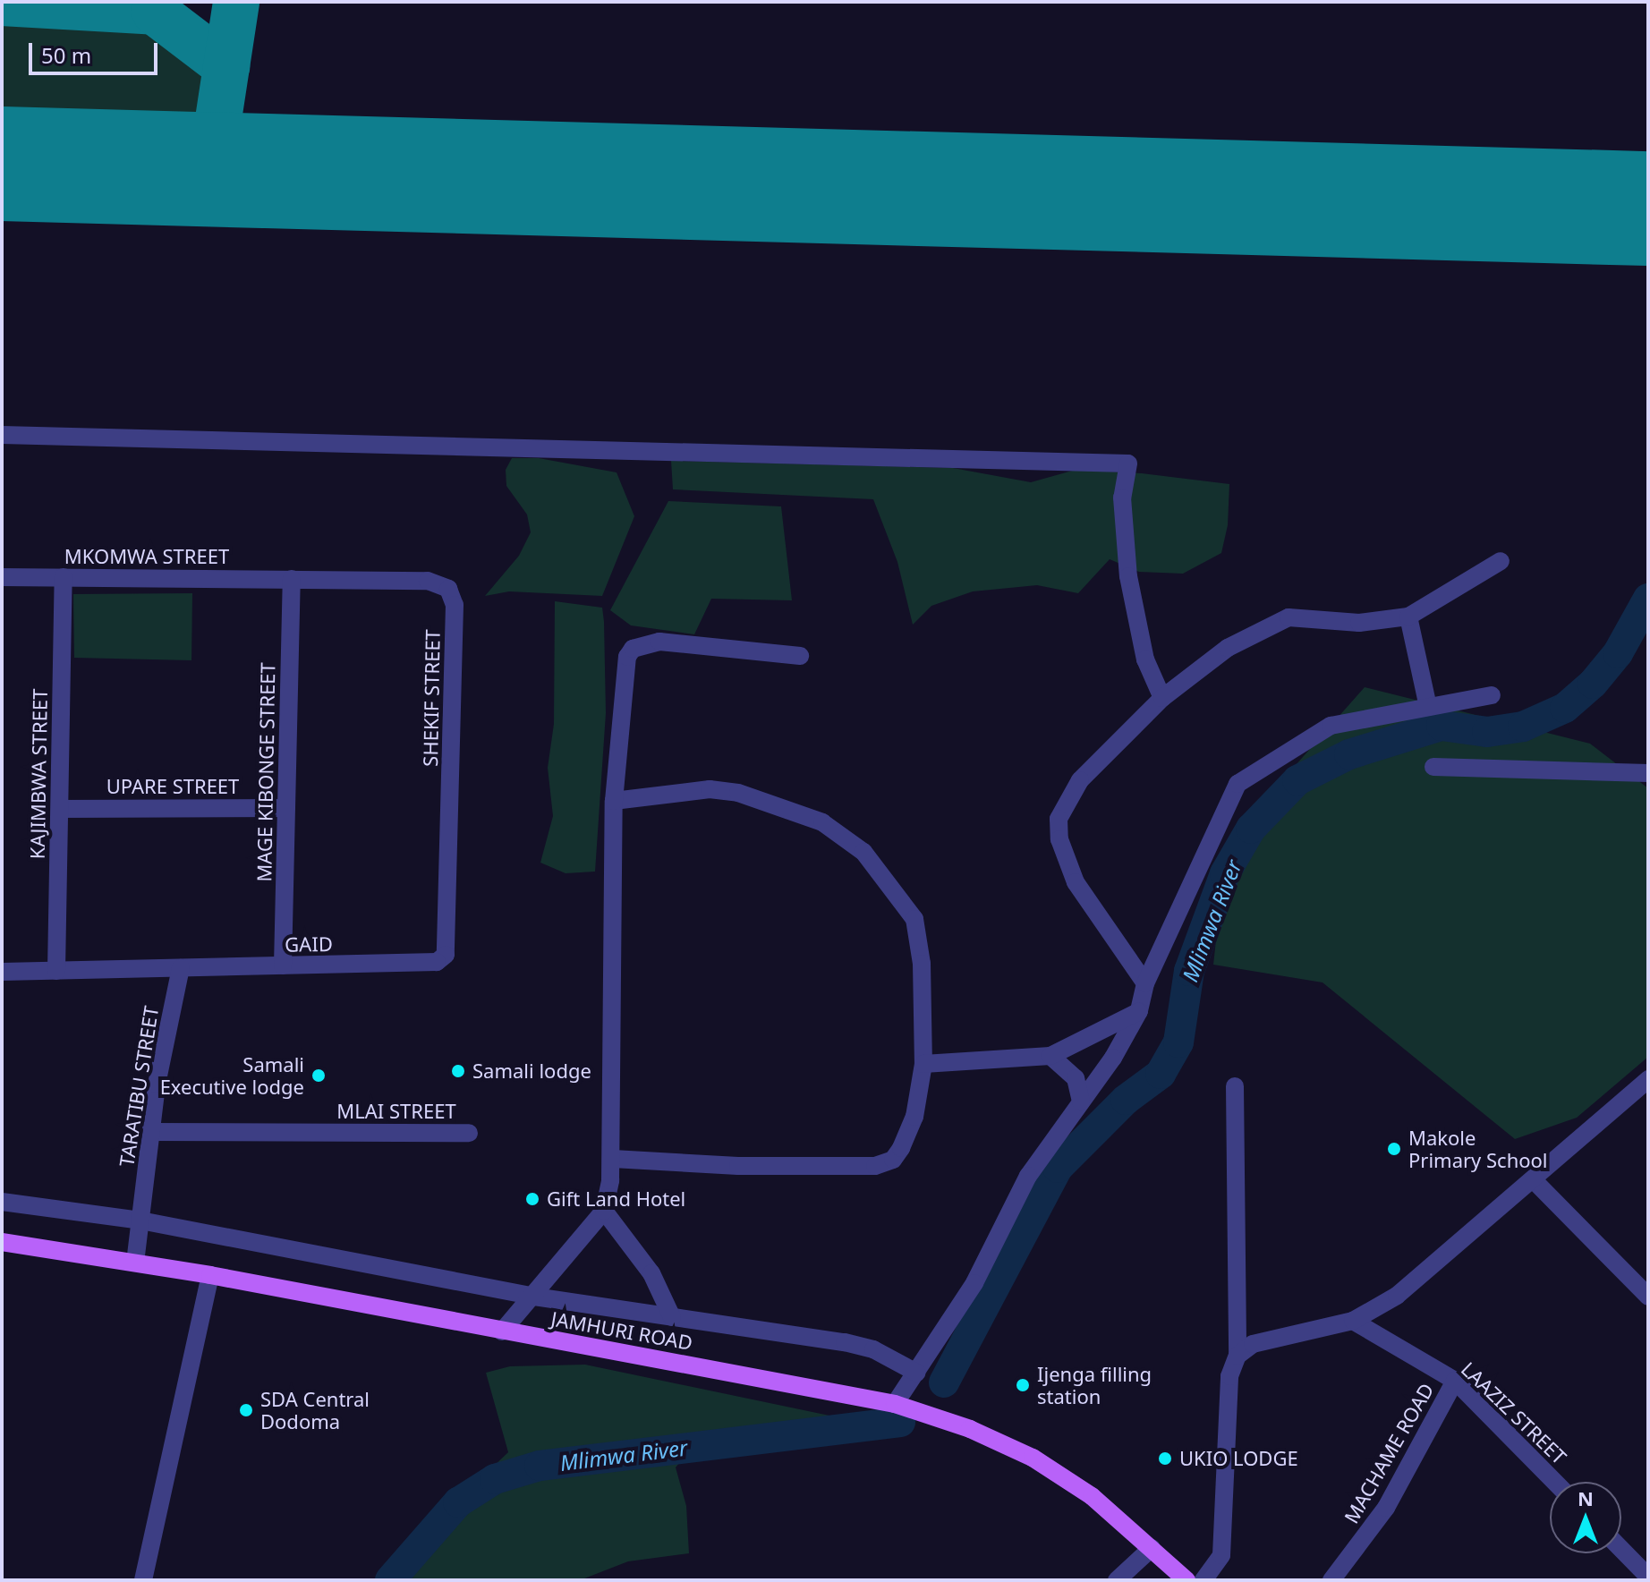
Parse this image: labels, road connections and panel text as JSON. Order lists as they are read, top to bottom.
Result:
{
  "streets": {
    "main road": ["JAMHURI ROAD"],
    "street": [
      "MKOMWA STREET",
      "SHEKIF STREET",
      "MAGE KIBONGE STREET",
      "KAJIMBWA STREET",
      "UPARE STREET",
      "GAID",
      "TARATIBU STREET",
      "MLAI STREET",
      "LAAZIZ STREET",
      "MACHAME ROAD"
    ]
  },
  "crossings": [
    ["MKOMWA STREET", "SHEKIF STREET"],
    ["MKOMWA STREET", "MAGE KIBONGE STREET"],
    ["MKOMWA STREET", "KAJIMBWA STREET"],
    ["SHEKIF STREET", "MAGE KIBONGE STREET"],
    ["SHEKIF STREET", "GAID"],
    ["MAGE KIBONGE STREET", "UPARE STREET"],
    ["MAGE KIBONGE STREET", "GAID"],
    ["KAJIMBWA STREET", "UPARE STREET"],
    ["GAID", "TARATIBU STREET"],
    ["TARATIBU STREET", "MLAI STREET"],
    ["TARATIBU STREET", "JAMHURI ROAD"],
    ["LAAZIZ STREET", "MACHAME ROAD"]
  ],
  "water": ["Mlimwa River"],
  "places": [
    "Samali lodge",
    "Samali Executive lodge",
    "Makole Primary School",
    "Gift Land Hotel",
    "Ijenga filling station",
    "SDA Central Dodoma",
    "UKIO LODGE"
  ],
  "scale_bar": "50 m",
  "north": "top"
}
